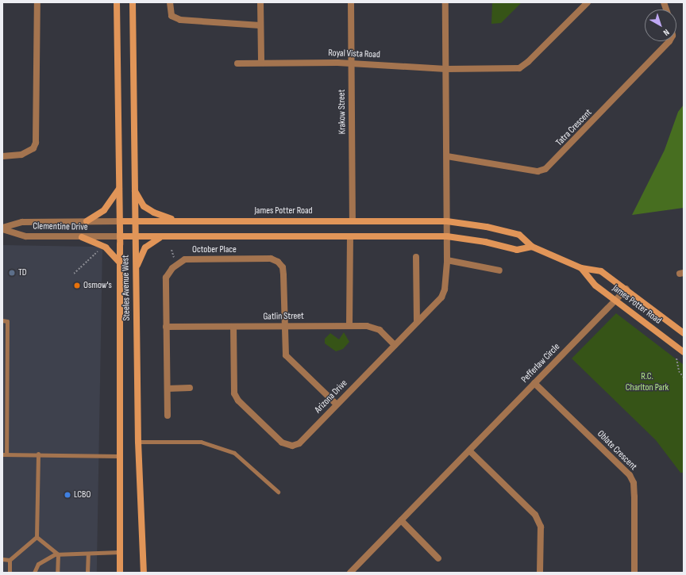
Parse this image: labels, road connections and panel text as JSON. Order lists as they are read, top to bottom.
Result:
{
  "streets": {
    "main road": ["James Potter Road", "Steeles Avenue West"],
    "street": [
      "Royal Vista Road",
      "Krakow Street",
      "Tatra Crescent",
      "Clementine Drive",
      "October Place",
      "Gatlin Street",
      "Pefferlaw Circle",
      "Arizona Drive",
      "Oblate Crescent"
    ]
  },
  "crossings": [
    ["Royal Vista Road", "Krakow Street"],
    ["Krakow Street", "James Potter Road"],
    ["James Potter Road", "Clementine Drive"],
    ["James Potter Road", "Steeles Avenue West"],
    ["James Potter Road", "Pefferlaw Circle"],
    ["Clementine Drive", "Steeles Avenue West"],
    ["October Place", "Gatlin Street"],
    ["October Place", "Arizona Drive"],
    ["Gatlin Street", "Arizona Drive"],
    ["Pefferlaw Circle", "Oblate Crescent"]
  ],
  "parks": ["R.C. Charlton Park"],
  "places": ["TD", "Osmow's", "LCBO"],
  "north": "bottom right"
}
